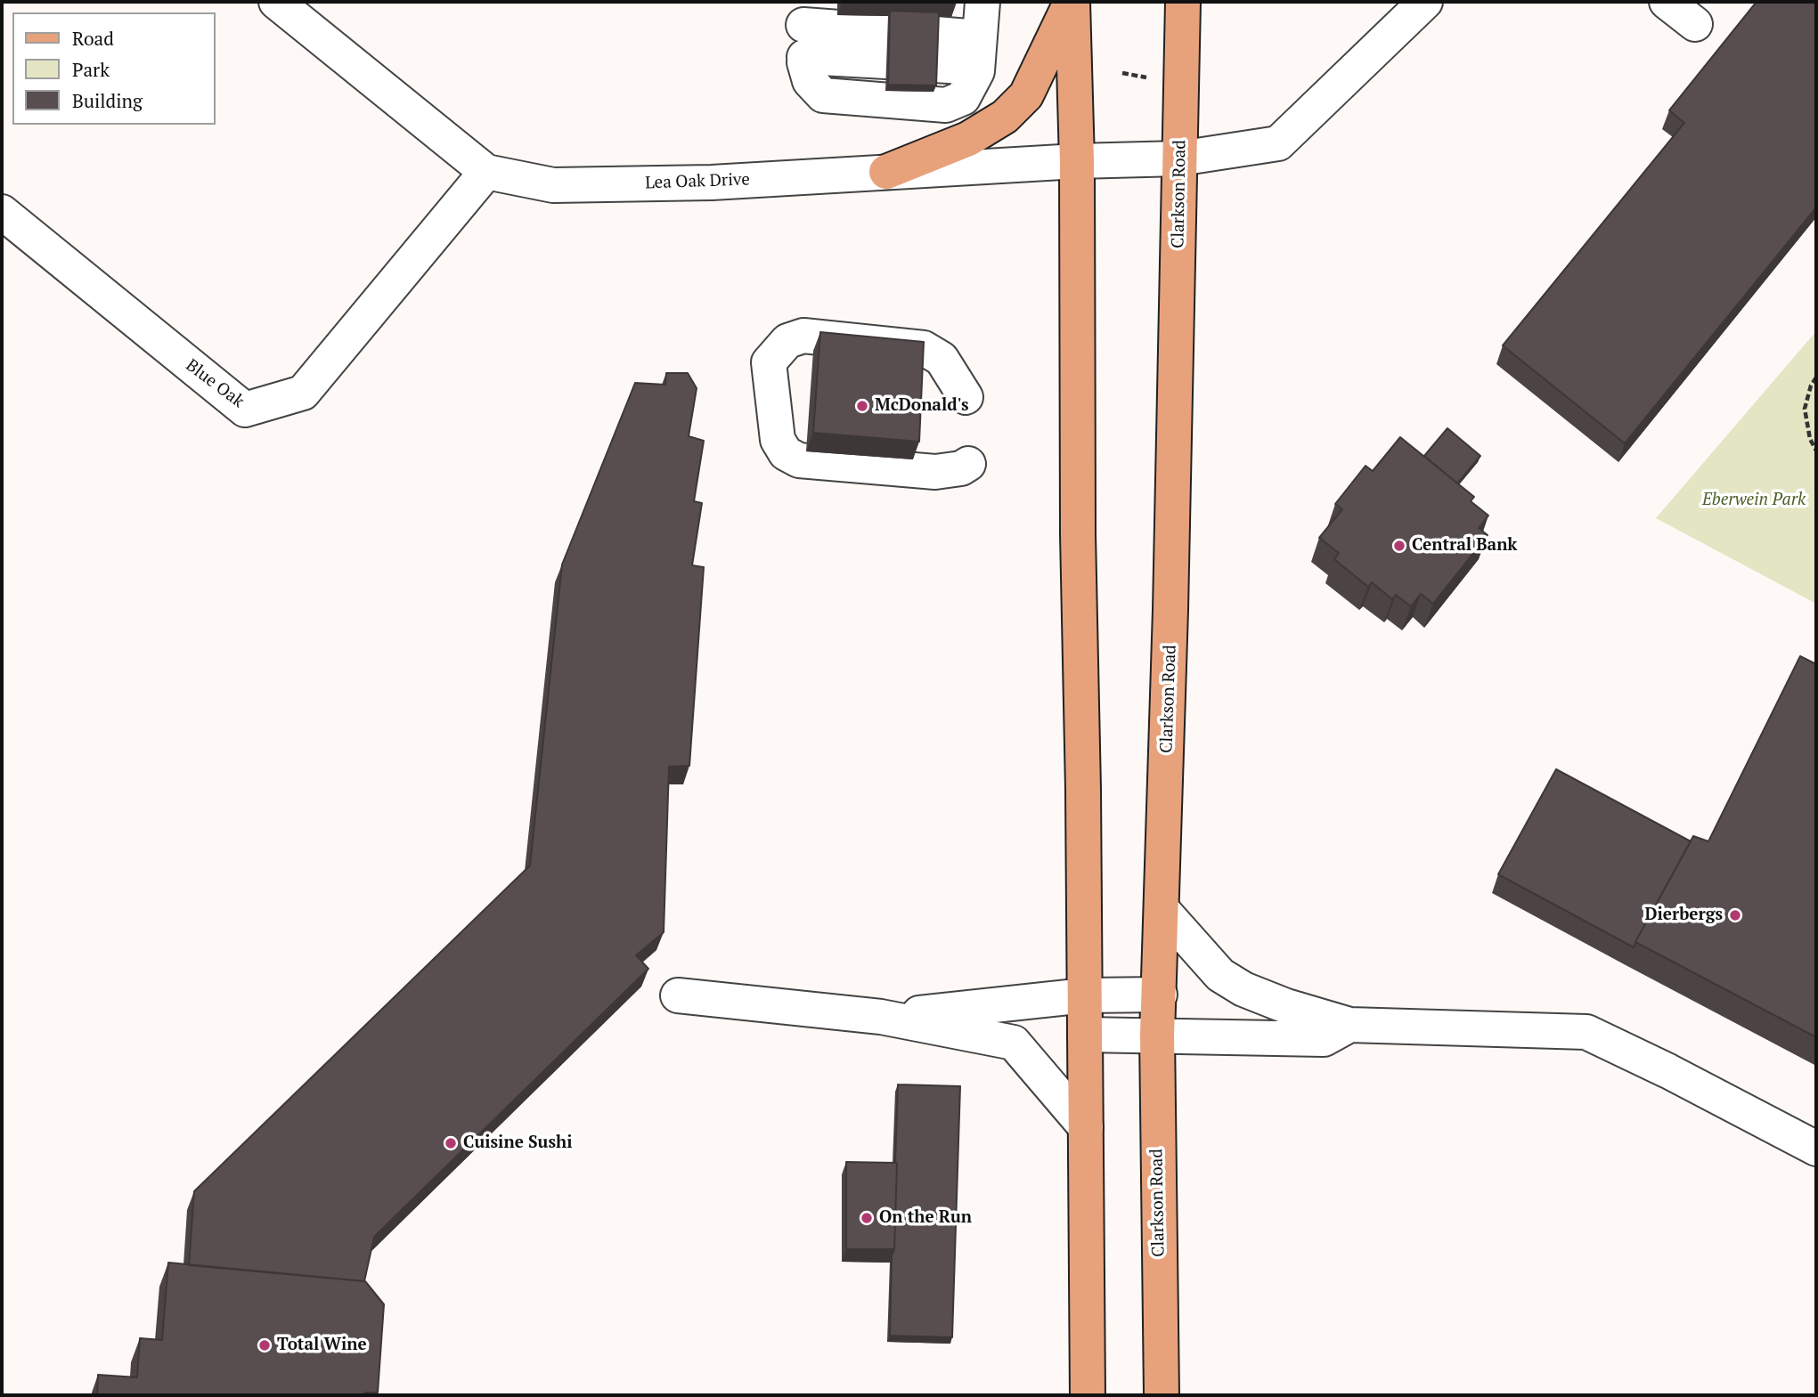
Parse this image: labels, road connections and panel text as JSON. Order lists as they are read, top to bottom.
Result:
{
  "streets": {
    "main road": ["Clarkson Road"],
    "street": ["Lea Oak Drive", "Blue Oak"]
  },
  "crossings": [
    ["Lea Oak Drive", "Clarkson Road"],
    ["Lea Oak Drive", "Blue Oak"]
  ],
  "parks": ["Eberwein Park"],
  "places": [
    "McDonald's",
    "Central Bank",
    "Dierbergs",
    "Cuisine Sushi",
    "On the Run",
    "Total Wine"
  ],
  "legend": ["Road", "Park", "Building"]
}
